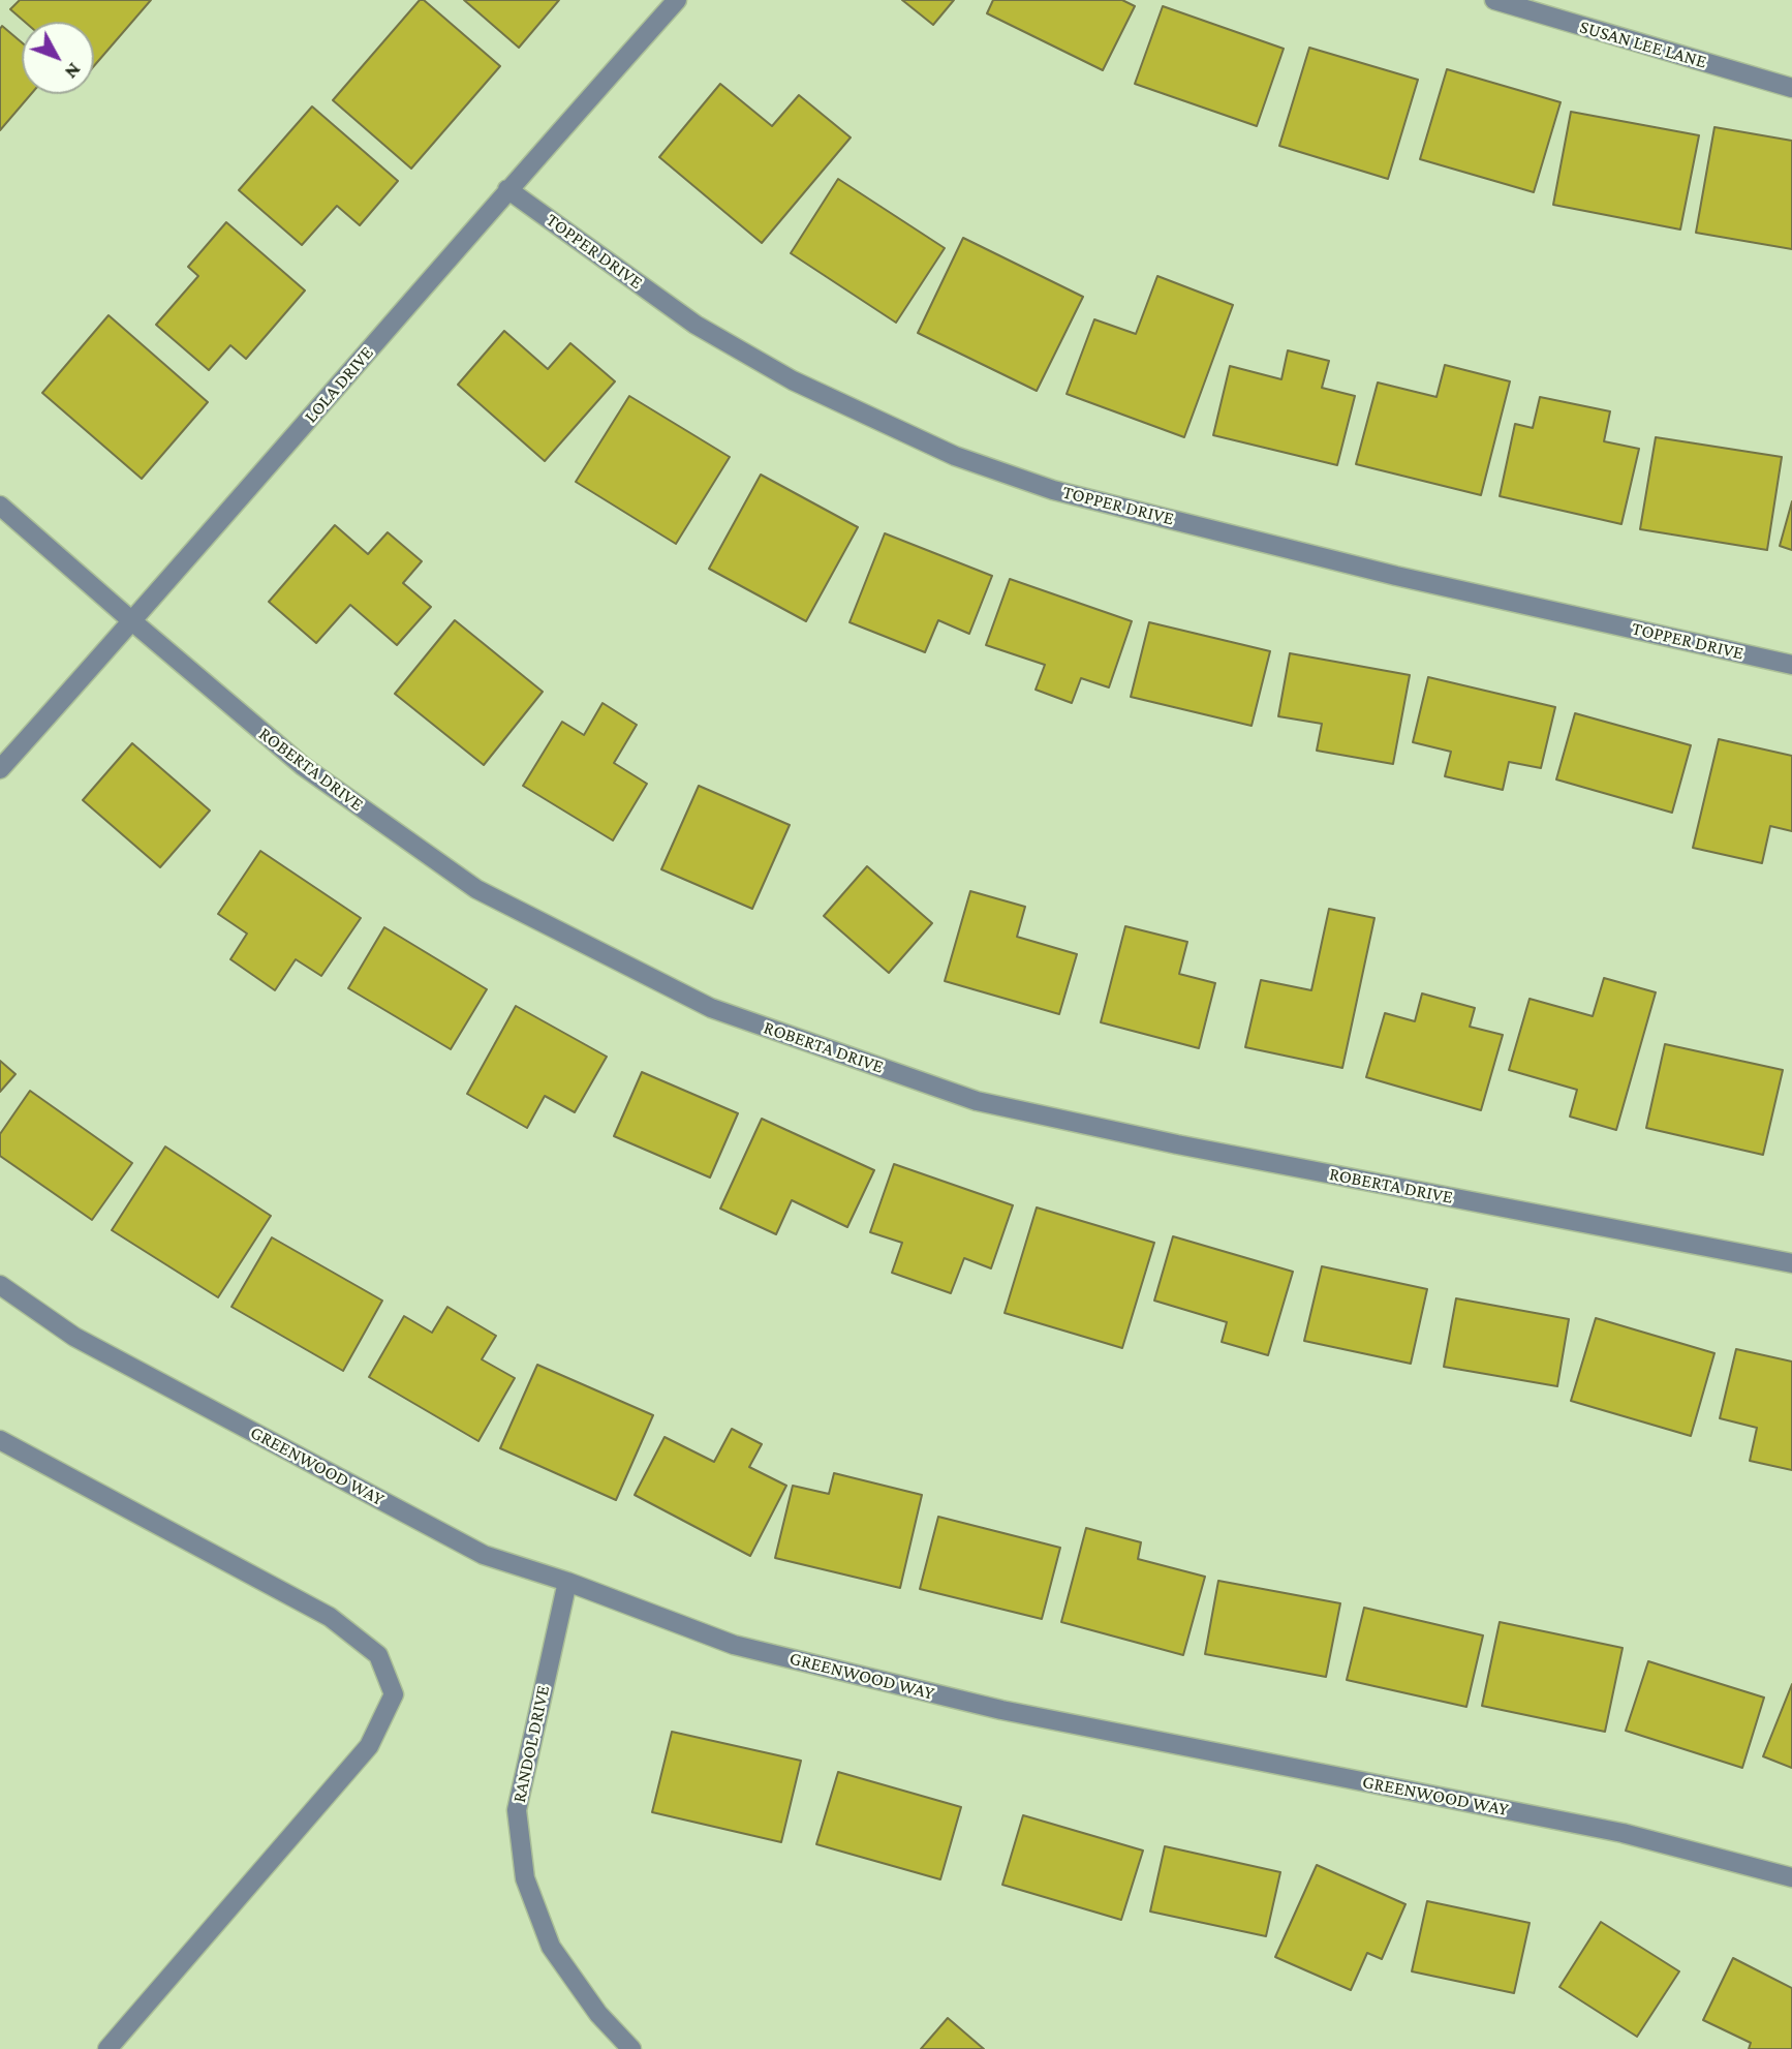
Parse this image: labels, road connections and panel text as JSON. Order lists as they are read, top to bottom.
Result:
{
  "streets": {
    "street": [
      "SUSAN LEE LANE",
      "TOPPER DRIVE",
      "LOLA DRIVE",
      "ROBERTA DRIVE",
      "GREENWOOD WAY",
      "RANDOL DRIVE"
    ]
  },
  "crossings": [
    ["TOPPER DRIVE", "LOLA DRIVE"],
    ["LOLA DRIVE", "ROBERTA DRIVE"],
    ["GREENWOOD WAY", "RANDOL DRIVE"]
  ],
  "north": "bottom right"
}
